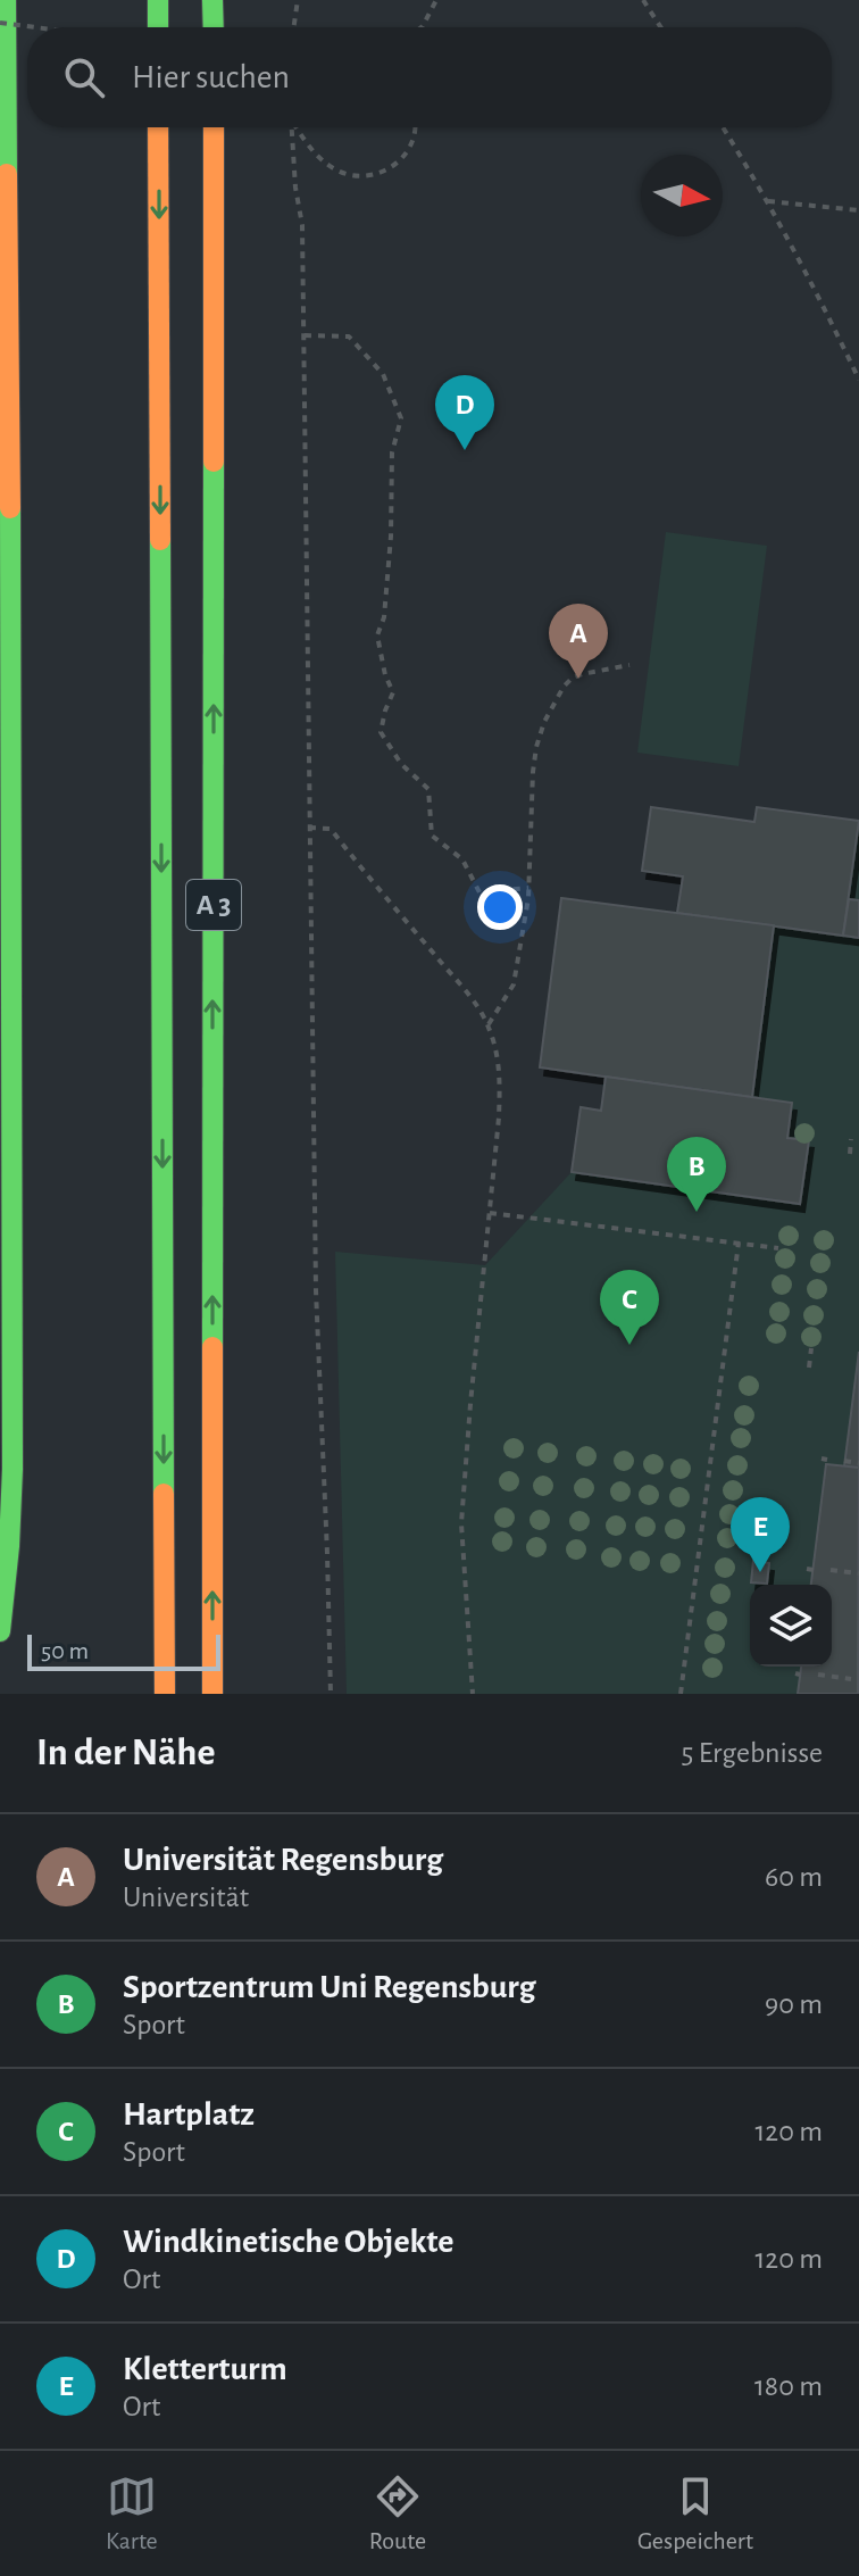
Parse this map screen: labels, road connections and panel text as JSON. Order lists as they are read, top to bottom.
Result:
{
  "streets": {
    "main road": ["A 3"]
  },
  "scale_bar": "50 m",
  "north": "right",
  "page": {
    "search": "Hier suchen",
    "pins": [
      "D",
      "A",
      "B",
      "C",
      "E"
    ],
    "scale": "50 m",
    "heading": ["In der Nähe", "5 Ergebnisse"],
    "list": [
      {
        "mark": "A",
        "name": "Universität Regensburg",
        "note": "Universität",
        "value": "60 m"
      },
      {
        "mark": "B",
        "name": "Sportzentrum Uni Regensburg",
        "note": "Sport",
        "value": "90 m"
      },
      {
        "mark": "C",
        "name": "Hartplatz",
        "note": "Sport",
        "value": "120 m"
      },
      {
        "mark": "D",
        "name": "Windkinetische Objekte",
        "note": "Ort",
        "value": "120 m"
      },
      {
        "mark": "E",
        "name": "Kletterturm",
        "note": "Ort",
        "value": "180 m"
      }
    ],
    "nav": ["Karte", "Route", "Gespeichert"]
  }
}
